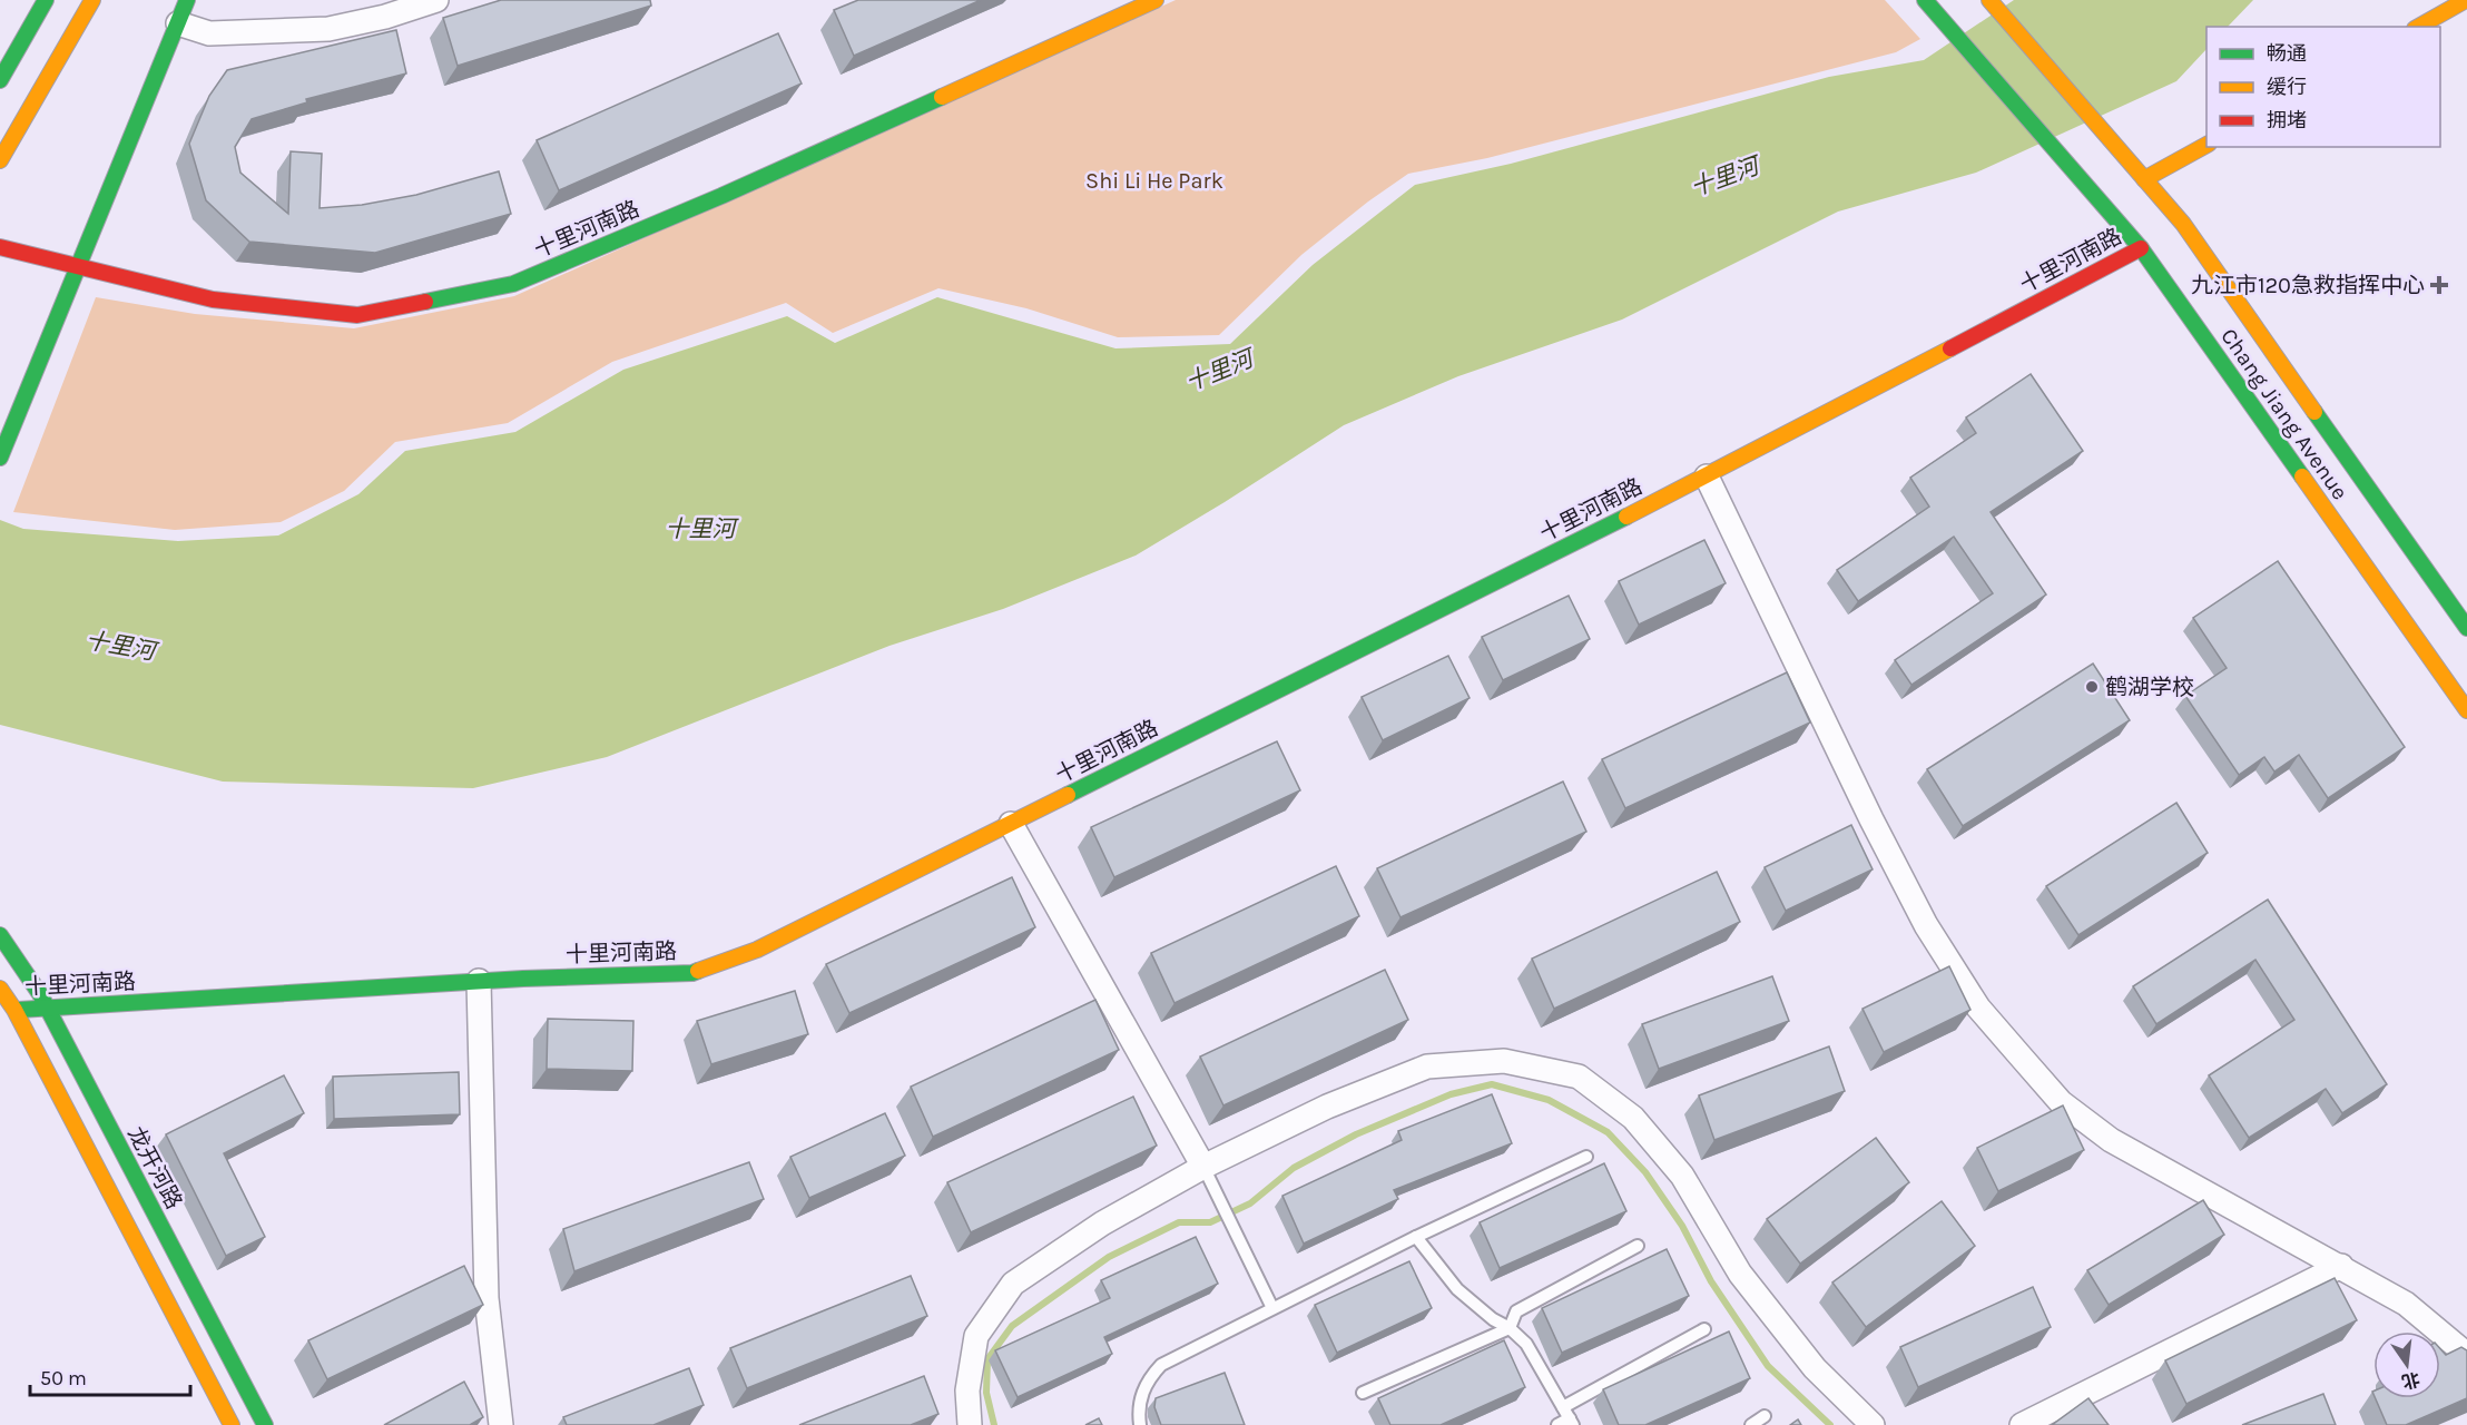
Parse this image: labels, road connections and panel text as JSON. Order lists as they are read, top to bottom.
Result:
{
  "streets": {
    "street": ["十里河南路", "Chang Jiang Avenue", "龙开河路"]
  },
  "crossings": [
    ["十里河南路", "Chang Jiang Avenue"],
    ["十里河南路", "龙开河路"]
  ],
  "water": ["十里河"],
  "parks": ["Shi Li He Park"],
  "places": {
    "health": ["九江市120急救指挥中心"],
    "other": ["鹤湖学校"]
  },
  "legend": ["畅通", "缓行", "拥堵"],
  "scale_bar": "50 m",
  "north": "bottom"
}
